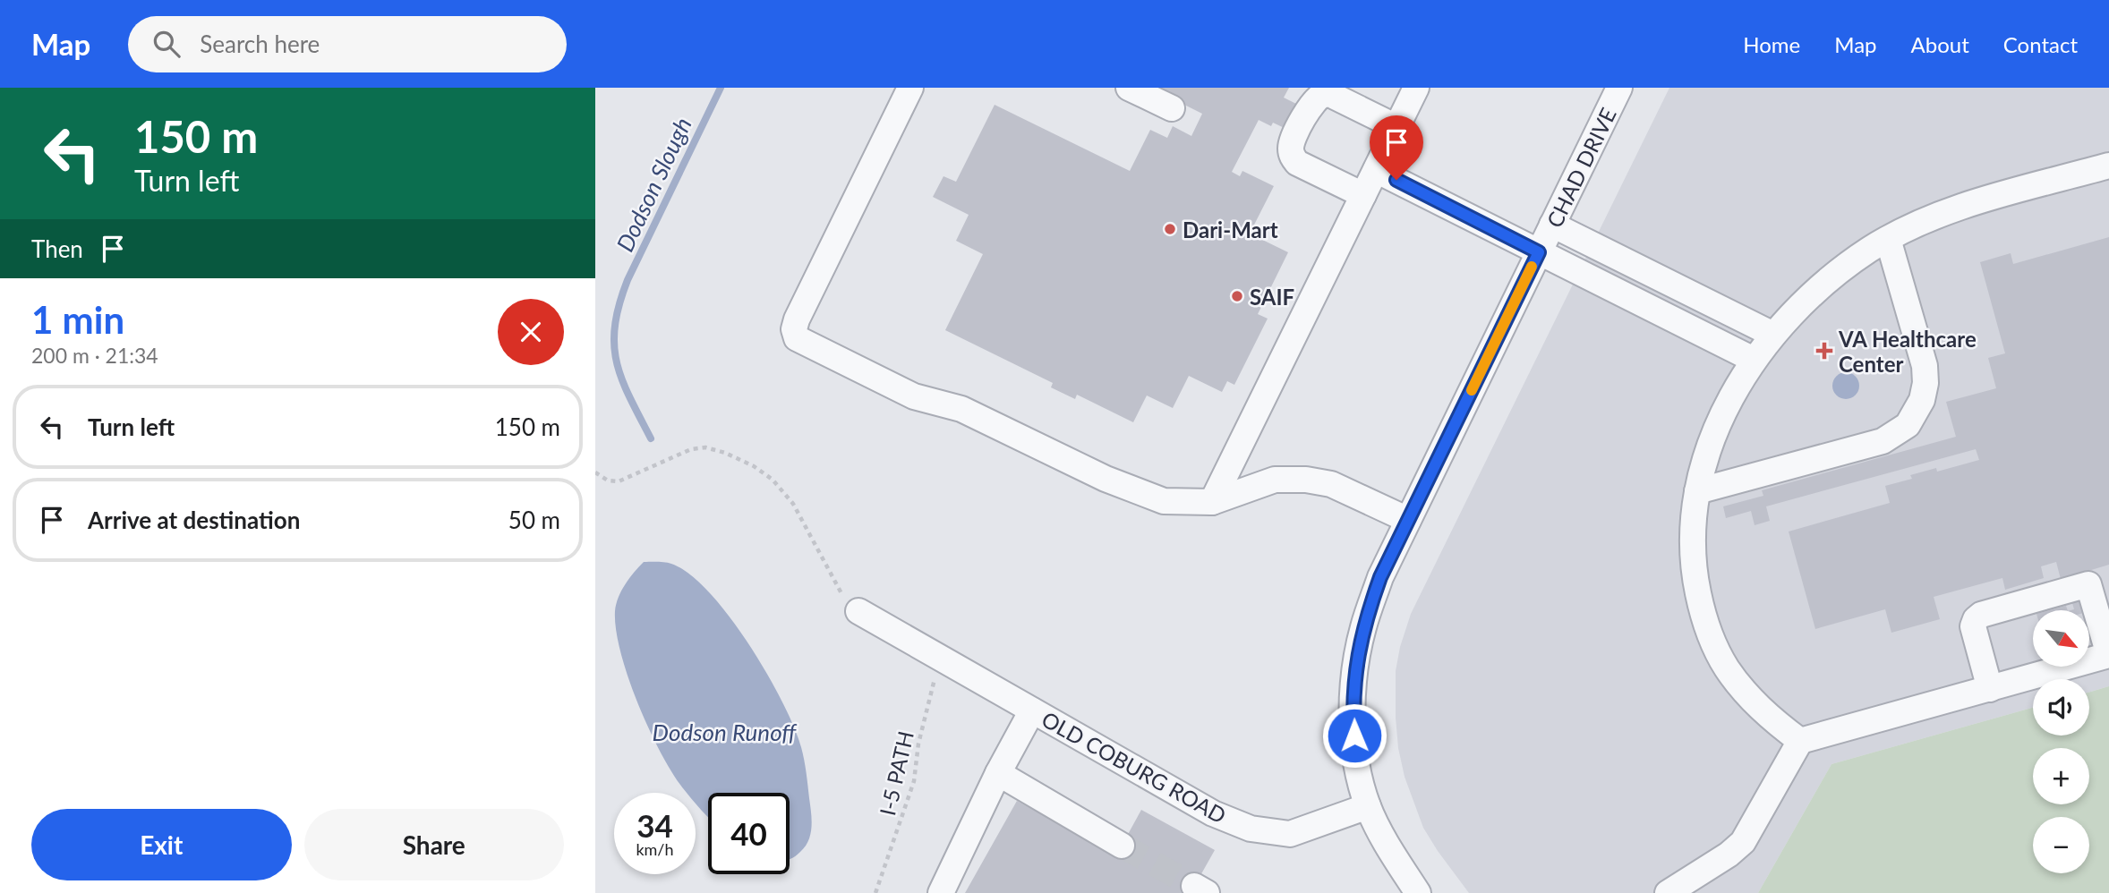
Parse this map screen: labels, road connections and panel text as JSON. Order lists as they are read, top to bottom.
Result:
{
  "streets": {
    "street": ["CHAD DRIVE", "OLD COBURG ROAD"],
    "path": ["I-5 PATH"]
  },
  "crossings": [
    ["CHAD DRIVE", "OLD COBURG ROAD"],
    ["OLD COBURG ROAD", "I-5 PATH"]
  ],
  "water": ["Dodson Slough", "Dodson Runoff"],
  "places": {
    "other": ["Dari-Mart", "SAIF"],
    "health": ["VA Healthcare Center"]
  },
  "north": "bottom right",
  "page": {
    "header": "Map",
    "search": "Search here",
    "nav": [
      "Home",
      "Map",
      "About",
      "Contact"
    ],
    "turn": ["150 m", "Turn left"],
    "then": "Then",
    "heading": ["1 min", "200 m · 21:34"],
    "list": [
      {
        "name": "Turn left",
        "value": "150 m"
      },
      {
        "name": "Arrive at destination",
        "value": "50 m"
      }
    ],
    "map_buttons": ["+", "−"],
    "speed": "34 km/h",
    "limit": "40",
    "buttons": ["Exit", "Share"]
  }
}
